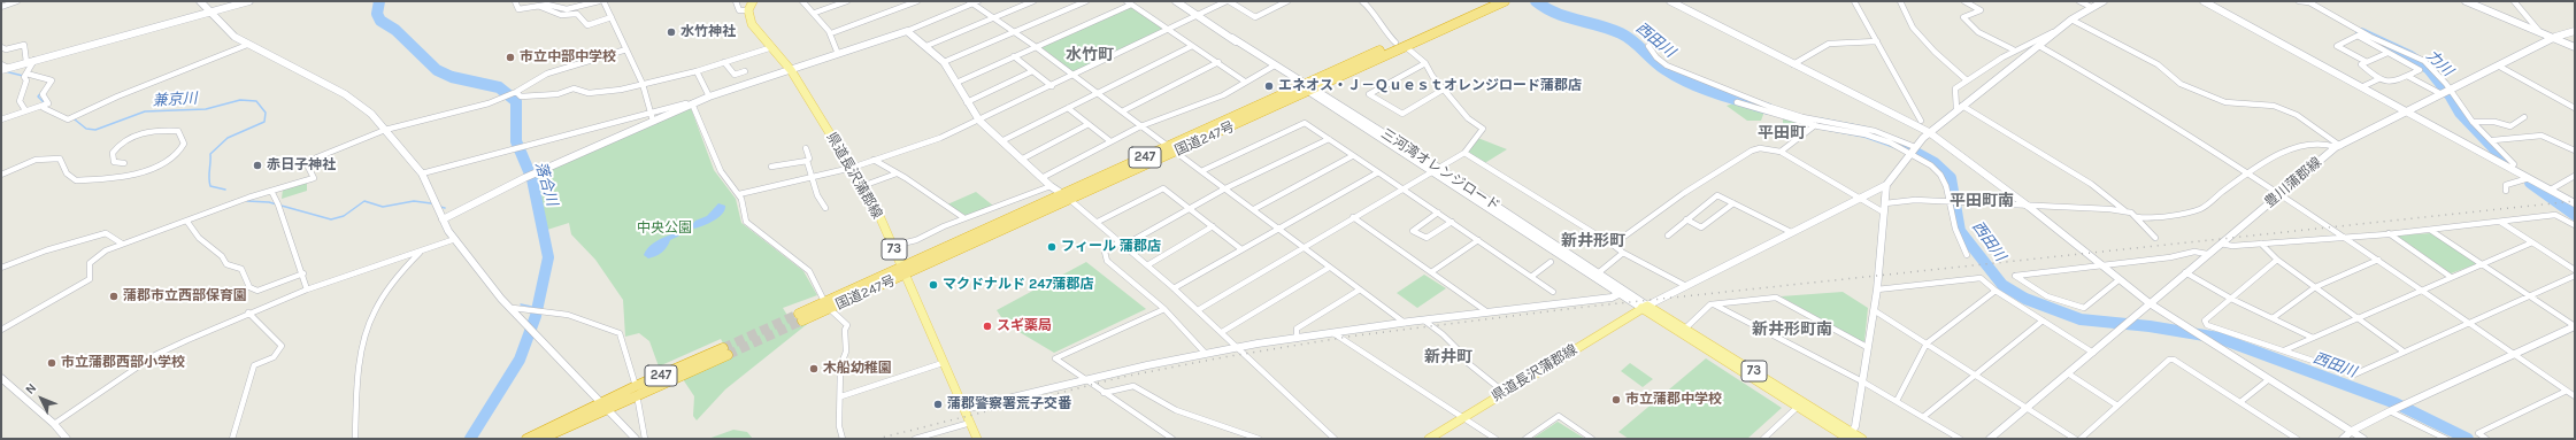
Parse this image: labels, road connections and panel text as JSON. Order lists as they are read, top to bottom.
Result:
{
  "streets": {
    "highway": ["国道247号", "247"],
    "main road": ["県道長沢蒲郡線", "73"],
    "street": ["三河湾オレンジロード", "豊川蒲郡線"]
  },
  "crossings": [
    ["国道247号", "三河湾オレンジロード"],
    ["国道247号", "県道長沢蒲郡線"],
    ["三河湾オレンジロード", "県道長沢蒲郡線"],
    ["三河湾オレンジロード", "73"],
    ["県道長沢蒲郡線", "73"]
  ],
  "districts": [
    "水竹町",
    "平田町",
    "平田町南",
    "新井形町",
    "新井形町南",
    "新井町"
  ],
  "water": [
    "西田川",
    "力川",
    "兼京川",
    "落合川"
  ],
  "parks": ["中央公園"],
  "places": [
    "水竹神社",
    "市立中部中学校",
    "エネオス・Ｊ－Ｑｕｅｓｔオレンジロード蒲郡店",
    "赤日子神社",
    "フィール 蒲郡店",
    "マクドナルド 247蒲郡店",
    "蒲郡市立西部保育園",
    "スギ薬局",
    "市立蒲郡西部小学校",
    "木船幼稚園",
    "市立蒲郡中学校",
    "蒲郡警察署荒子交番"
  ],
  "north": "top left"
}
